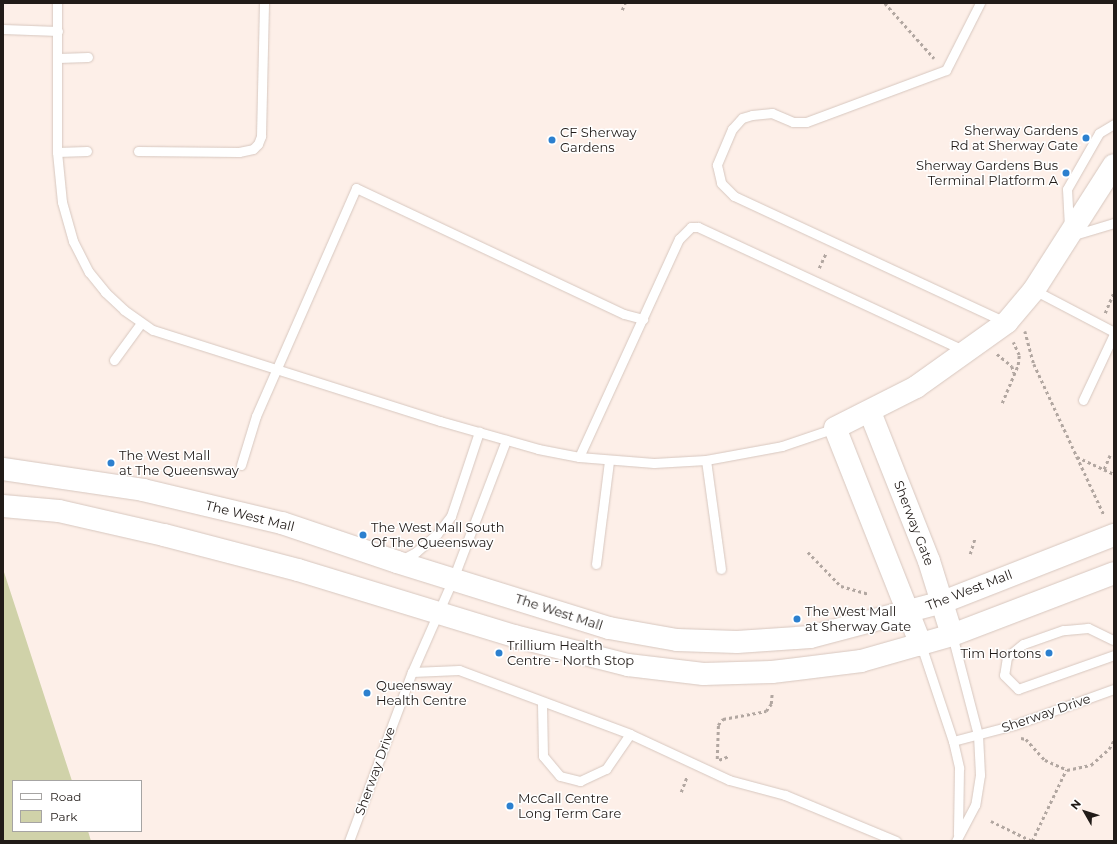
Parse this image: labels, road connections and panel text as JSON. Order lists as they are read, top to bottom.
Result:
{
  "streets": {
    "main road": ["The West Mall", "Sherway Gate"],
    "lane": ["Sherway Drive"]
  },
  "crossings": [
    ["The West Mall", "Sherway Gate"],
    ["The West Mall", "Sherway Drive"]
  ],
  "places": [
    "Sherway Gardens Rd at Sherway Gate",
    "CF Sherway Gardens",
    "Sherway Gardens Bus Terminal Platform A",
    "The West Mall at The Queensway",
    "The West Mall South Of The Queensway",
    "The West Mall at Sherway Gate",
    "Trillium Health Centre - North Stop",
    "Tim Hortons",
    "Queensway Health Centre",
    "McCall Centre Long Term Care"
  ],
  "legend": ["Road", "Park"],
  "north": "top left"
}
